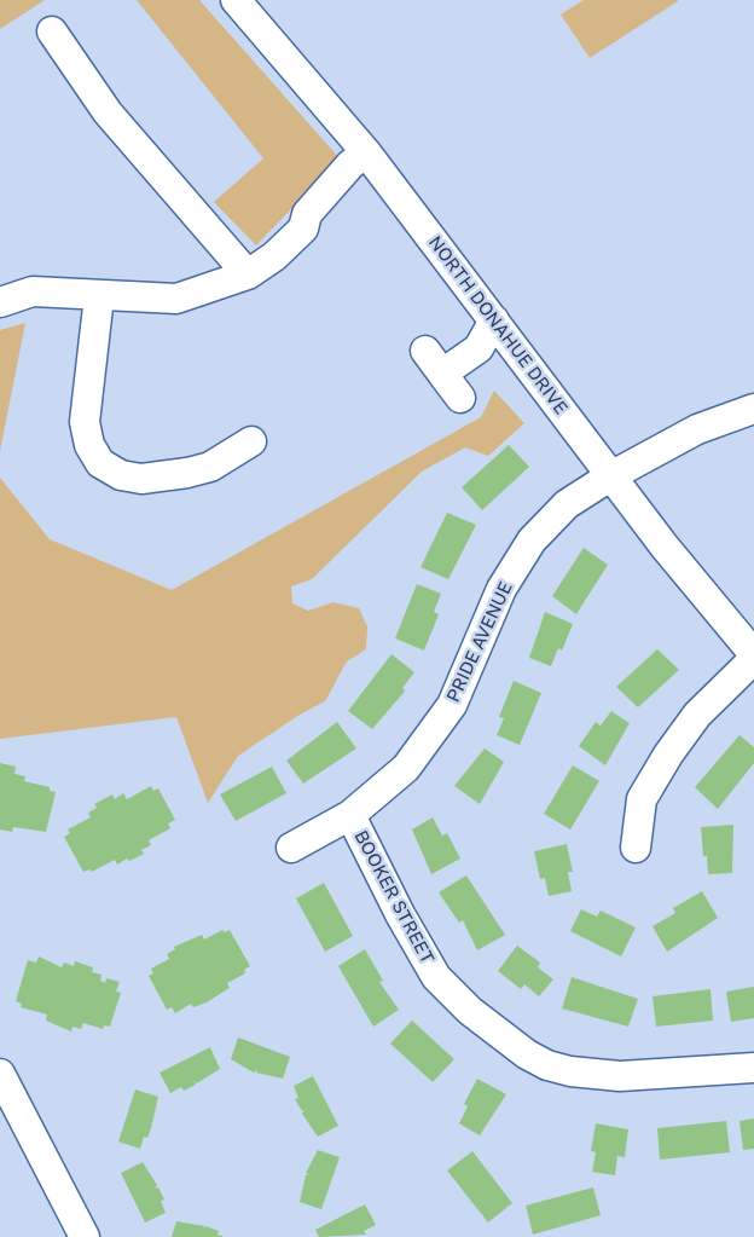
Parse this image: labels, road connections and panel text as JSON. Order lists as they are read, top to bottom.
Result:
{
  "streets": {
    "street": ["NORTH DONAHUE DRIVE", "PRIDE AVENUE", "BOOKER STREET"]
  },
  "crossings": [
    ["NORTH DONAHUE DRIVE", "PRIDE AVENUE"],
    ["PRIDE AVENUE", "BOOKER STREET"]
  ]
}
